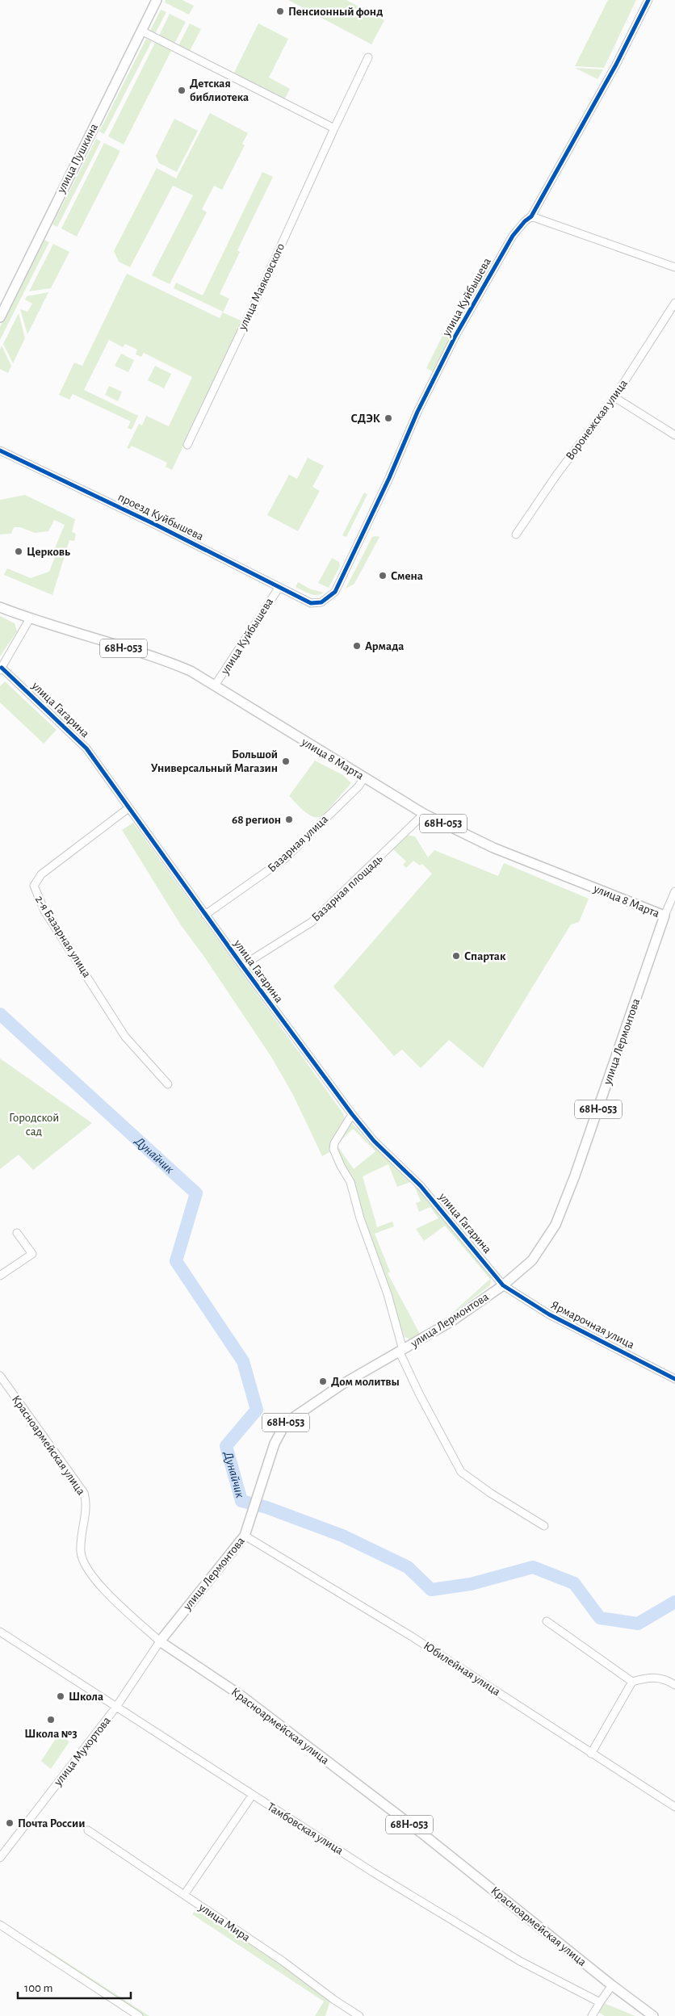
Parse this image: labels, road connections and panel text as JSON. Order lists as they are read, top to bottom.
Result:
{
  "streets": {
    "main road": [
      "улица Пушкина",
      "68Н-053",
      "улица 8 Марта",
      "улица Лермонтова",
      "Красноармейская улица"
    ],
    "street": [
      "улица Маяковского",
      "улица Куйбышева",
      "Воронежская улица",
      "проезд Куйбышева",
      "улица Гагарина",
      "Базарная улица",
      "Базарная площадь",
      "2-я Базарная улица",
      "Ярмарочная улица",
      "Юбилейная улица",
      "улица Мухортова",
      "Тамбовская улица",
      "улица Мира"
    ]
  },
  "crossings": [
    ["улица Куйбышева", "проезд Куйбышева"],
    ["улица Куйбышева", "улица 8 Марта"],
    ["улица Гагарина", "Базарная улица"],
    ["улица Гагарина", "Базарная площадь"],
    ["улица Гагарина", "2-я Базарная улица"],
    ["улица Гагарина", "улица Лермонтова"],
    ["улица Гагарина", "Ярмарочная улица"],
    ["улица 8 Марта", "Базарная улица"],
    ["улица 8 Марта", "Базарная площадь"],
    ["улица 8 Марта", "улица Лермонтова"],
    ["улица Лермонтова", "Ярмарочная улица"],
    ["улица Лермонтова", "Красноармейская улица"],
    ["улица Лермонтова", "Юбилейная улица"],
    ["улица Лермонтова", "улица Мухортова"],
    ["Красноармейская улица", "улица Мухортова"],
    ["улица Мухортова", "Тамбовская улица"]
  ],
  "water": ["Дунайчик"],
  "parks": ["Городской сад"],
  "places": [
    "Пенсионный фонд",
    "Детская библиотека",
    "СДЭК",
    "Церковь",
    "Смена",
    "Армада",
    "Большой Универсальный Магазин",
    "68 регион",
    "Спартак",
    "Дом молитвы",
    "Школа",
    "Школа №3",
    "Почта России"
  ],
  "scale_bar": "100 m"
}
